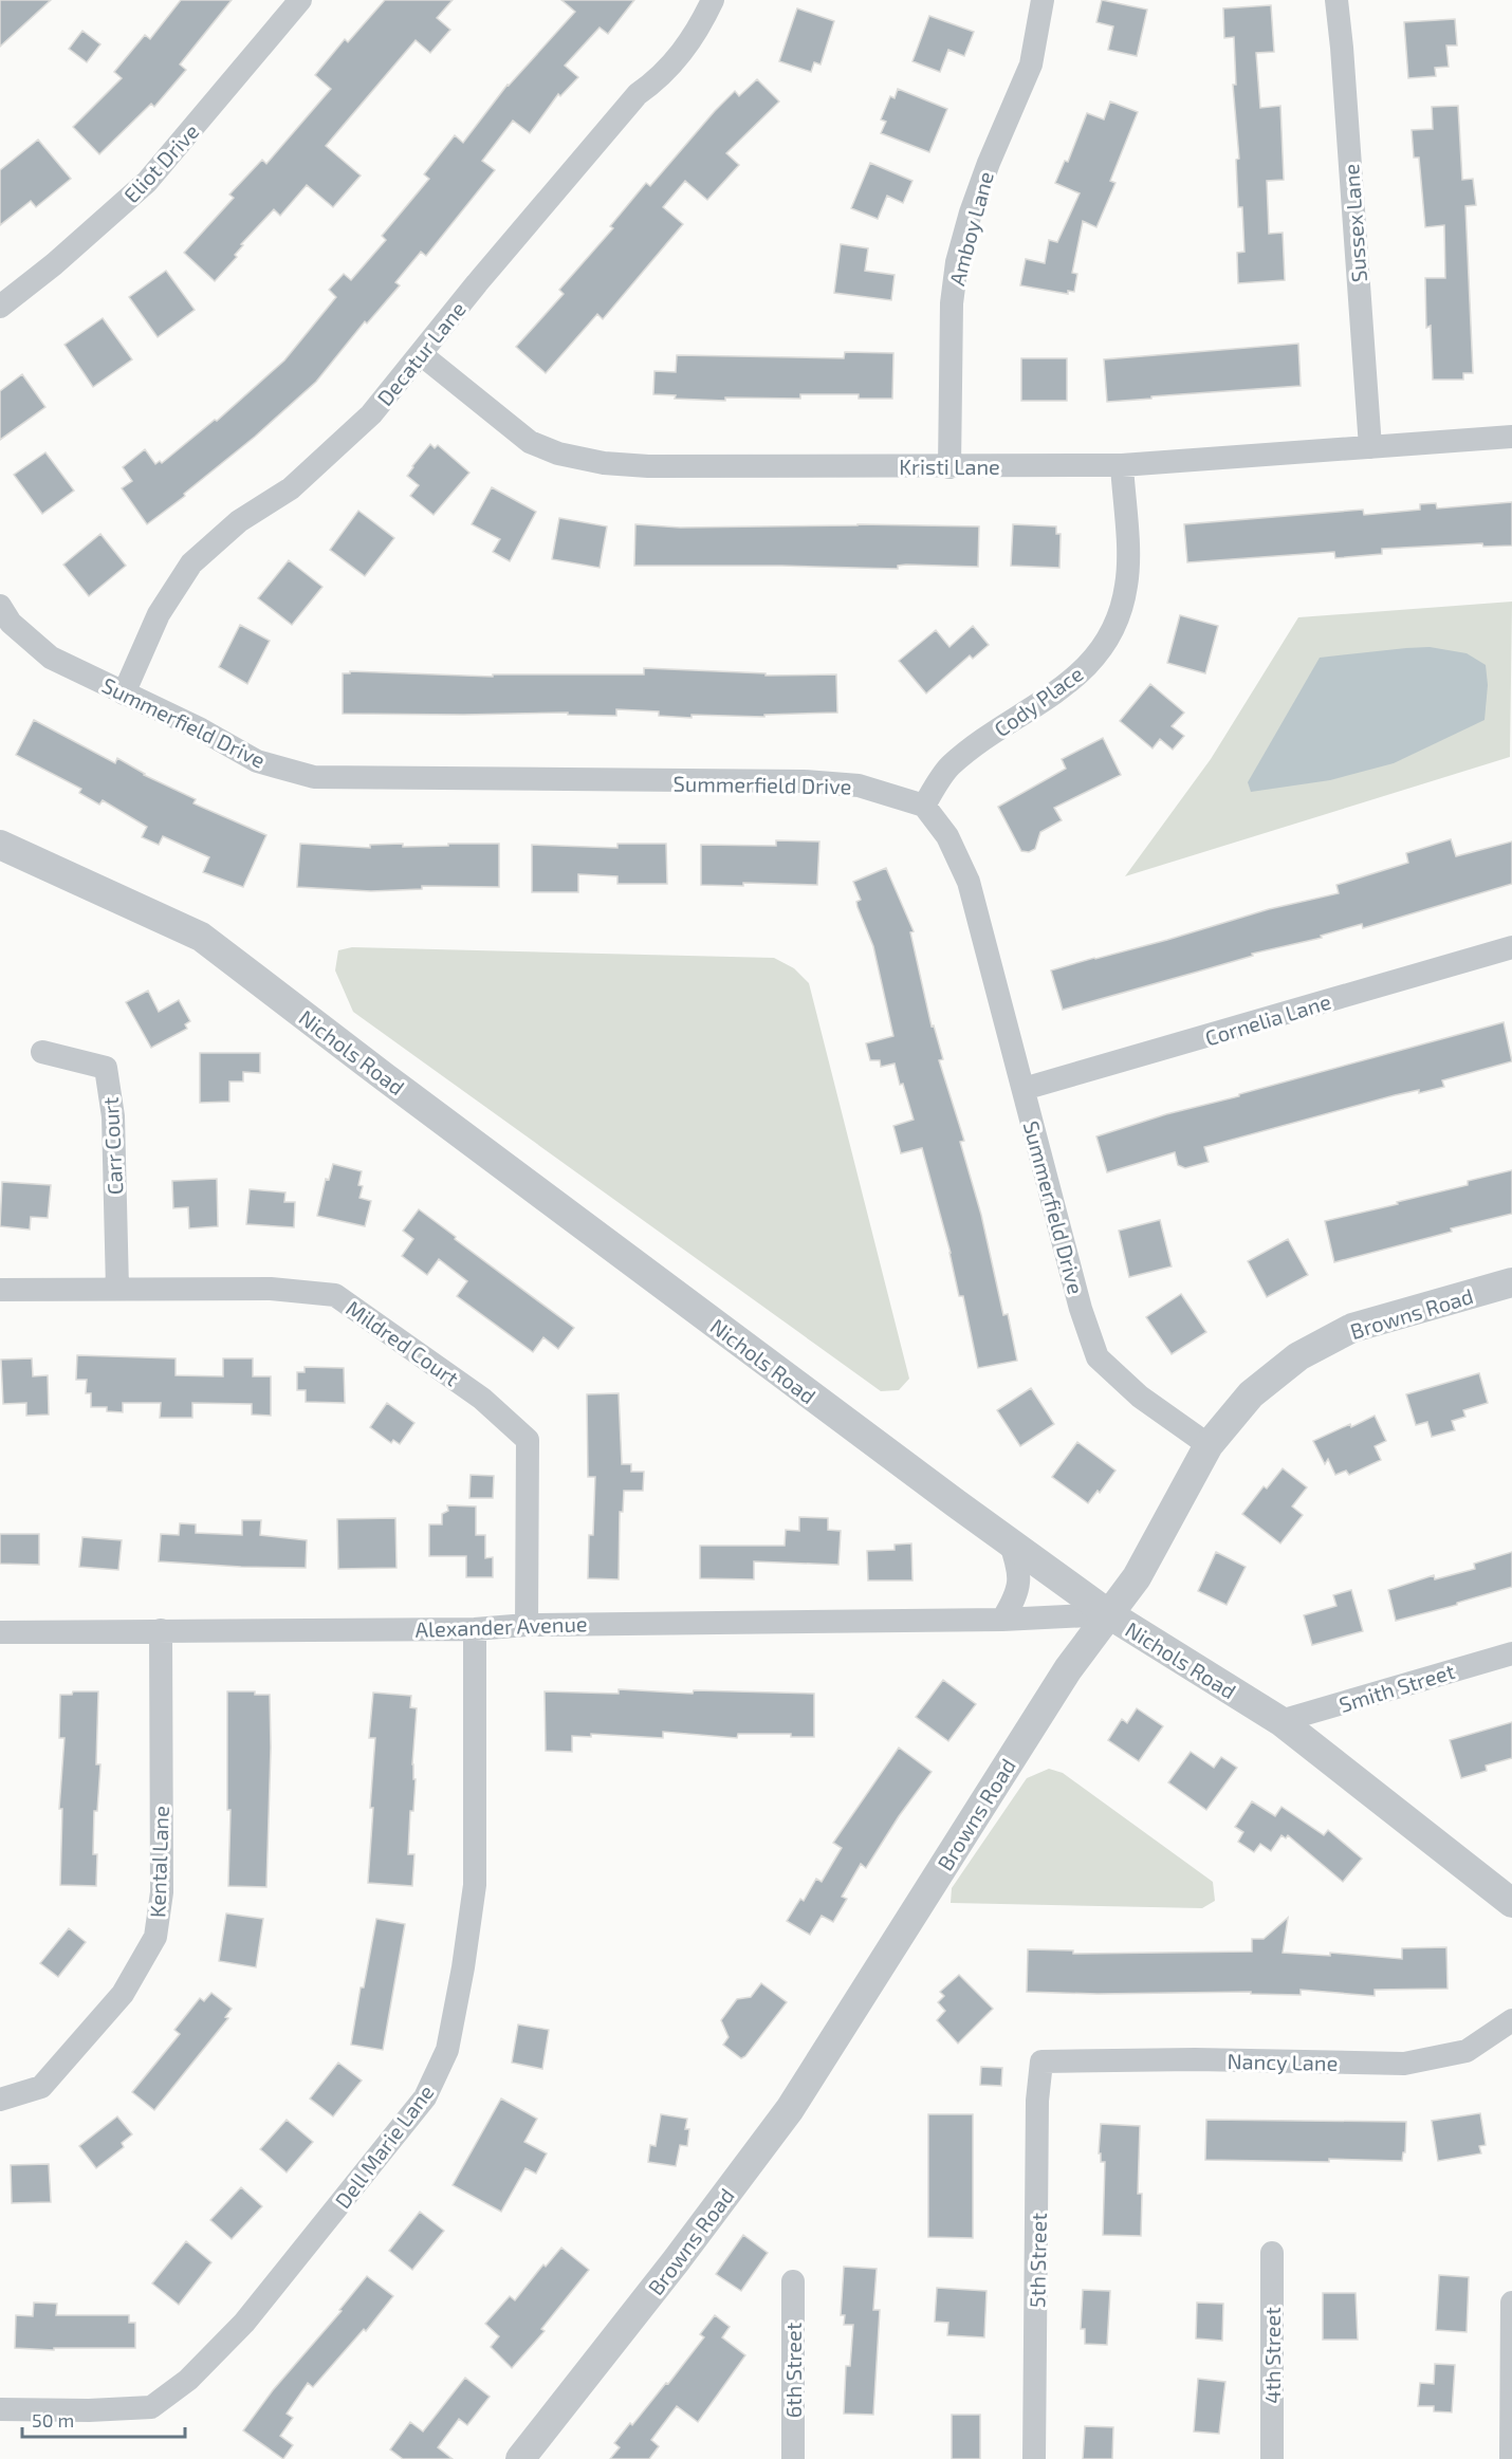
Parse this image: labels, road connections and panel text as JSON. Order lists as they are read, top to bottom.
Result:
{
  "streets": {
    "street": [
      "Eliot Drive",
      "Sussex Lane",
      "Amboy Lane",
      "Decatur Lane",
      "Kristi Lane",
      "Cody Place",
      "Summerfield Drive",
      "Cornelia Lane",
      "Nichols Road",
      "Carr Court",
      "Browns Road",
      "Mildred Court",
      "Alexander Avenue",
      "Smith Street",
      "Kental Lane",
      "Nancy Lane",
      "Dell Marie Lane",
      "5th Street",
      "4th Street",
      "6th Street"
    ]
  },
  "crossings": [
    ["Sussex Lane", "Kristi Lane"],
    ["Amboy Lane", "Kristi Lane"],
    ["Decatur Lane", "Kristi Lane"],
    ["Decatur Lane", "Summerfield Drive"],
    ["Kristi Lane", "Cody Place"],
    ["Cody Place", "Summerfield Drive"],
    ["Summerfield Drive", "Cornelia Lane"],
    ["Summerfield Drive", "Browns Road"],
    ["Nichols Road", "Browns Road"],
    ["Nichols Road", "Alexander Avenue"],
    ["Nichols Road", "Smith Street"],
    ["Carr Court", "Mildred Court"],
    ["Browns Road", "Alexander Avenue"],
    ["Mildred Court", "Alexander Avenue"],
    ["Alexander Avenue", "Kental Lane"],
    ["Alexander Avenue", "Dell Marie Lane"],
    ["Nancy Lane", "5th Street"]
  ],
  "scale_bar": "50 m"
}
